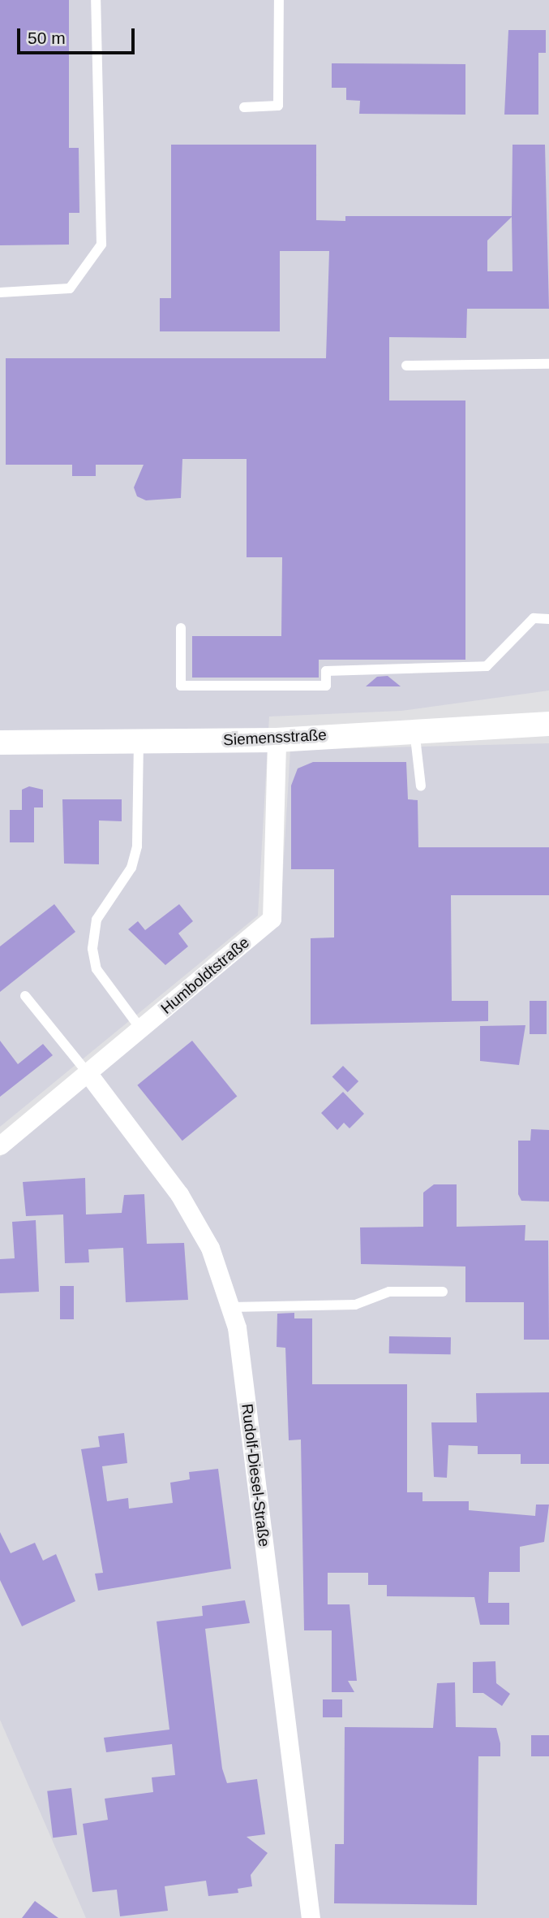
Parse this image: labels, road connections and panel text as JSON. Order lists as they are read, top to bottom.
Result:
{
  "streets": {
    "street": ["Siemensstraße", "Humboldtstraße", "Rudolf-Diesel-Straße"]
  },
  "crossings": [
    ["Siemensstraße", "Humboldtstraße"],
    ["Humboldtstraße", "Rudolf-Diesel-Straße"]
  ],
  "scale_bar": "50 m"
}
